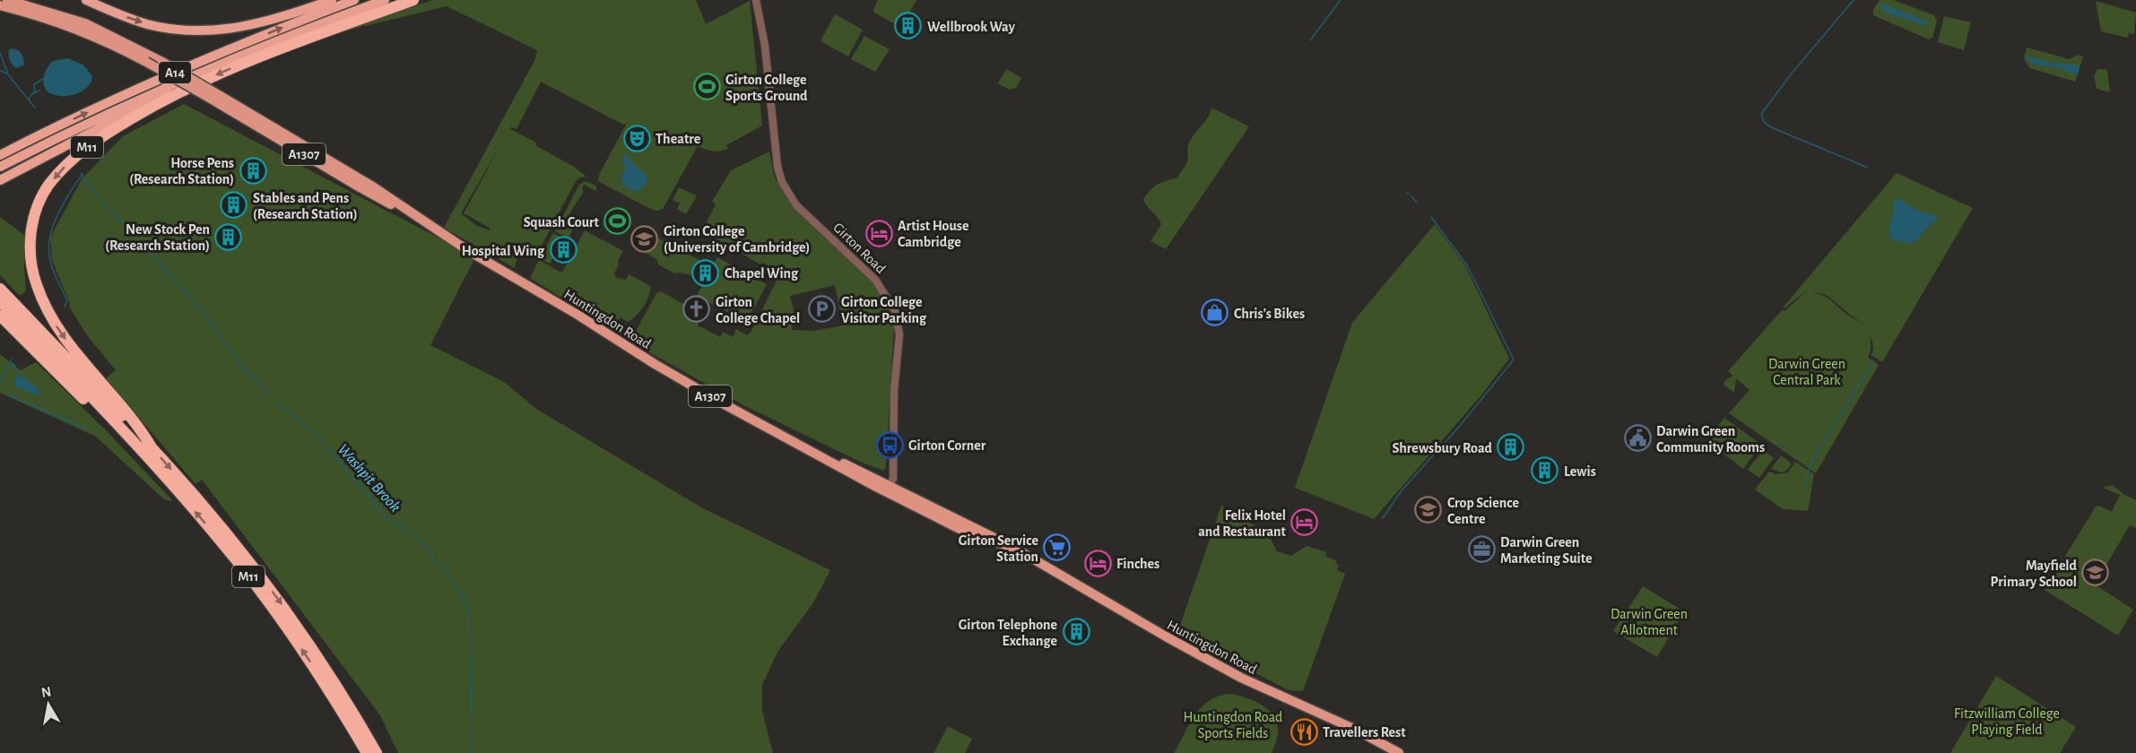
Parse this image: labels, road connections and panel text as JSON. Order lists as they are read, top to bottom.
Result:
{
  "streets": {
    "highway": ["A14", "M11"],
    "main road": ["A1307", "Huntingdon Road"],
    "street": ["Girton Road"]
  },
  "crossings": [
    ["Girton Road", "Huntingdon Road"]
  ],
  "water": ["Washpit Brook"],
  "parks": [
    "Darwin Green Central Park",
    "Darwin Green Allotment",
    "Fitzwilliam College Playing Field",
    "Huntingdon Road Sports Fields"
  ],
  "places": {
    "building": [
      "Wellbrook Way",
      "Horse Pens (Research Station)",
      "Stables and Pens (Research Station)",
      "New Stock Pen (Research Station)",
      "Hospital Wing",
      "Chapel Wing",
      "Shrewsbury Road",
      "Lewis",
      "Girton Telephone Exchange"
    ],
    "sports": ["Girton College Sports Ground", "Squash Court"],
    "theatre": ["Theatre"],
    "hotel": ["Artist House Cambridge", "Felix Hotel and Restaurant", "Finches"],
    "school or university": ["Girton College (University of Cambridge)", "Crop Science Centre", "Mayfield Primary School"],
    "church": ["Girton College Chapel"],
    "parking": ["Girton College Visitor Parking"],
    "shop": ["Chris's Bikes"],
    "public building": ["Darwin Green Community Rooms"],
    "bus stop": ["Girton Corner"],
    "supermarket": ["Girton Service Station"],
    "office": ["Darwin Green Marketing Suite"],
    "restaurant": ["Travellers Rest"]
  },
  "north": "top"
}
